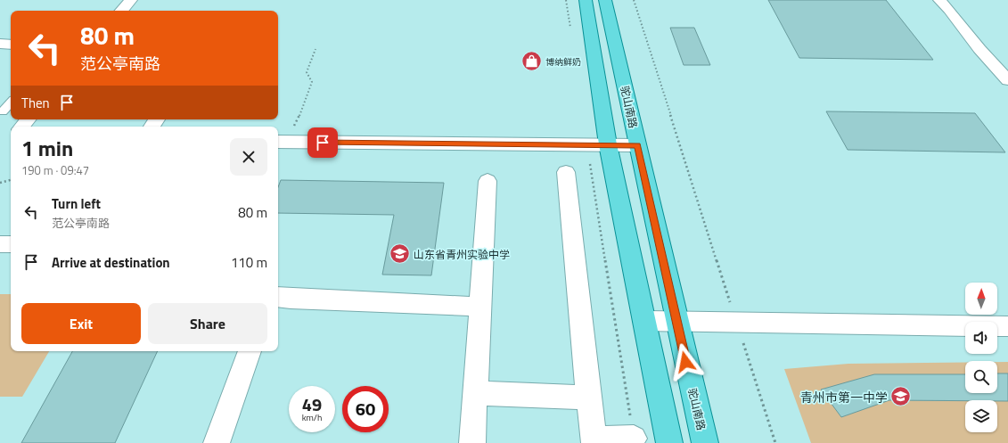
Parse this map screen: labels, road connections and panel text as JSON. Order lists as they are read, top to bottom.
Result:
{
  "streets": {
    "main road": ["驼山南路"]
  },
  "places": {
    "shop": ["博纳鲜奶"],
    "school or university": ["山东省青州实验中学", "青州市第一中学"]
  },
  "north": "top",
  "page": {
    "turn": ["80 m", "范公亭南路"],
    "then": "Then",
    "heading": ["1 min", "190 m · 09:47"],
    "list": [
      {
        "name": "Turn left",
        "note": "范公亭南路",
        "value": "80 m"
      },
      {
        "name": "Arrive at destination",
        "value": "110 m"
      }
    ],
    "buttons": ["Exit", "Share"],
    "speed": "49 km/h",
    "limit": "60"
  }
}
